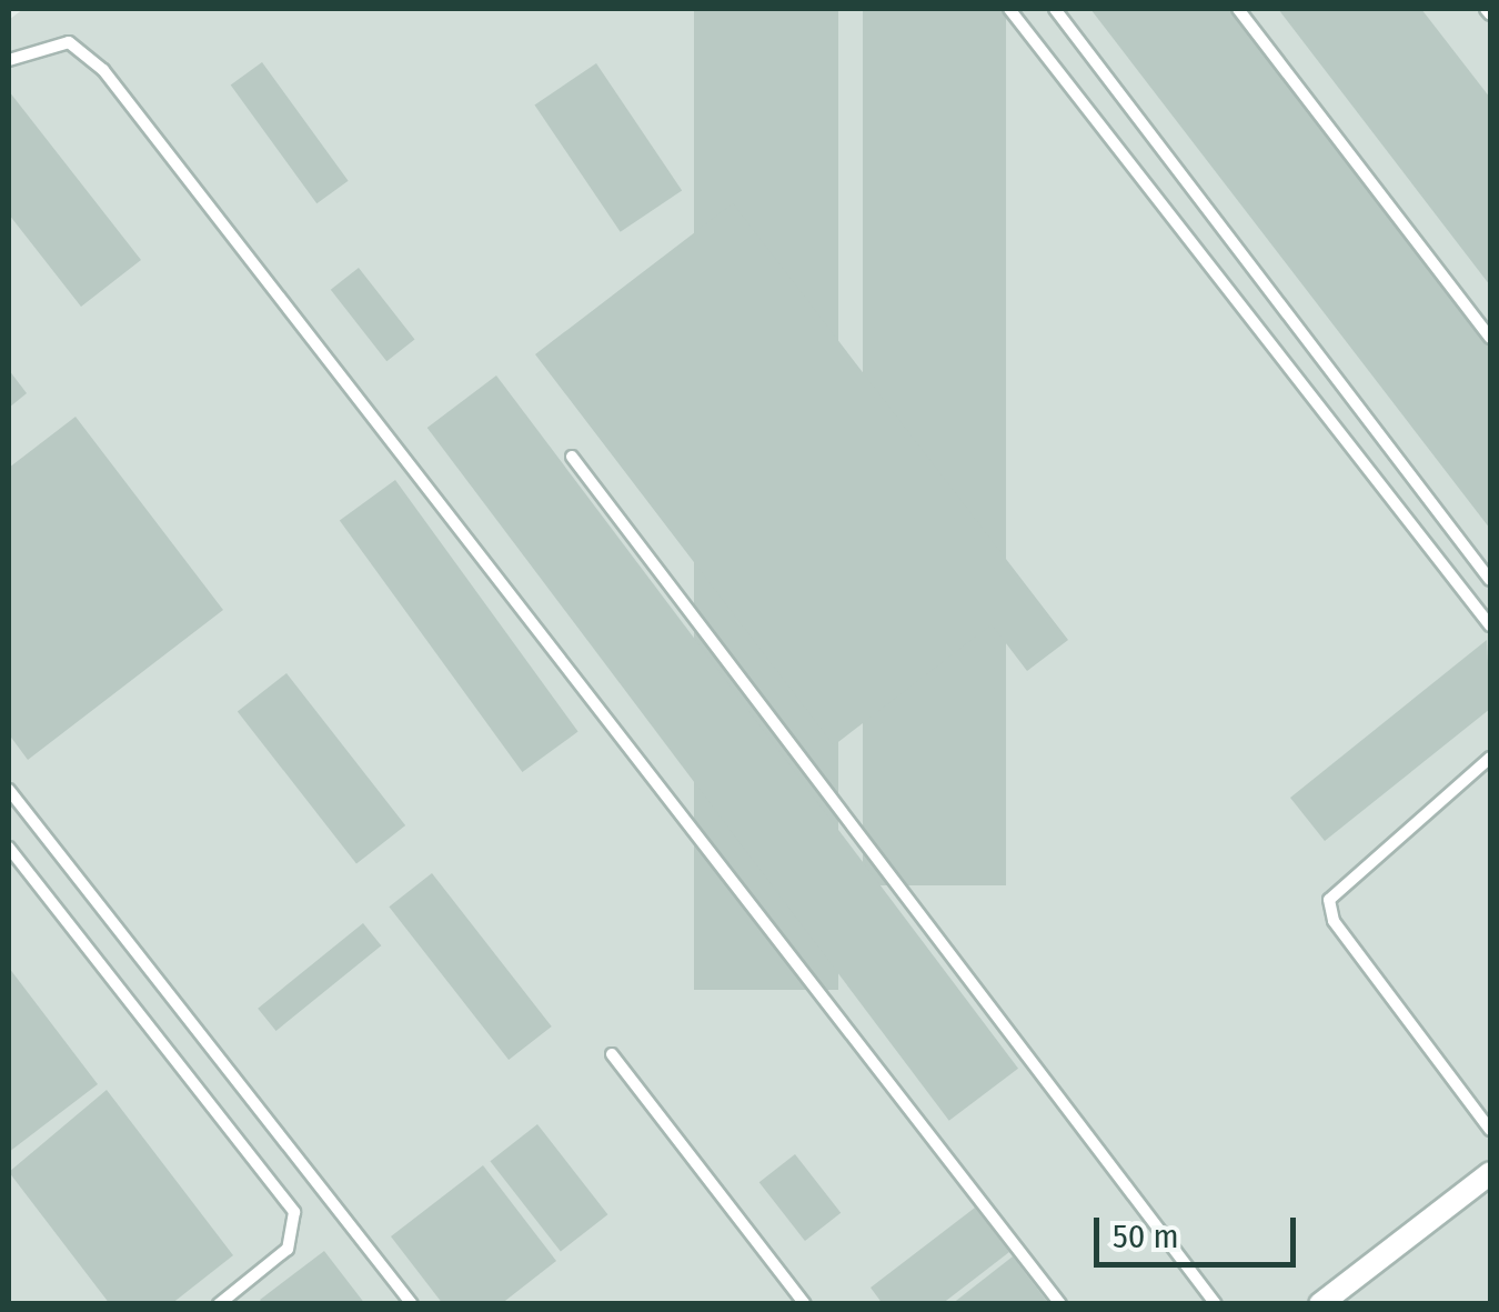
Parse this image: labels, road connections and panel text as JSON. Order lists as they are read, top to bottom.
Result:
{
  "scale_bar": "50 m"
}
